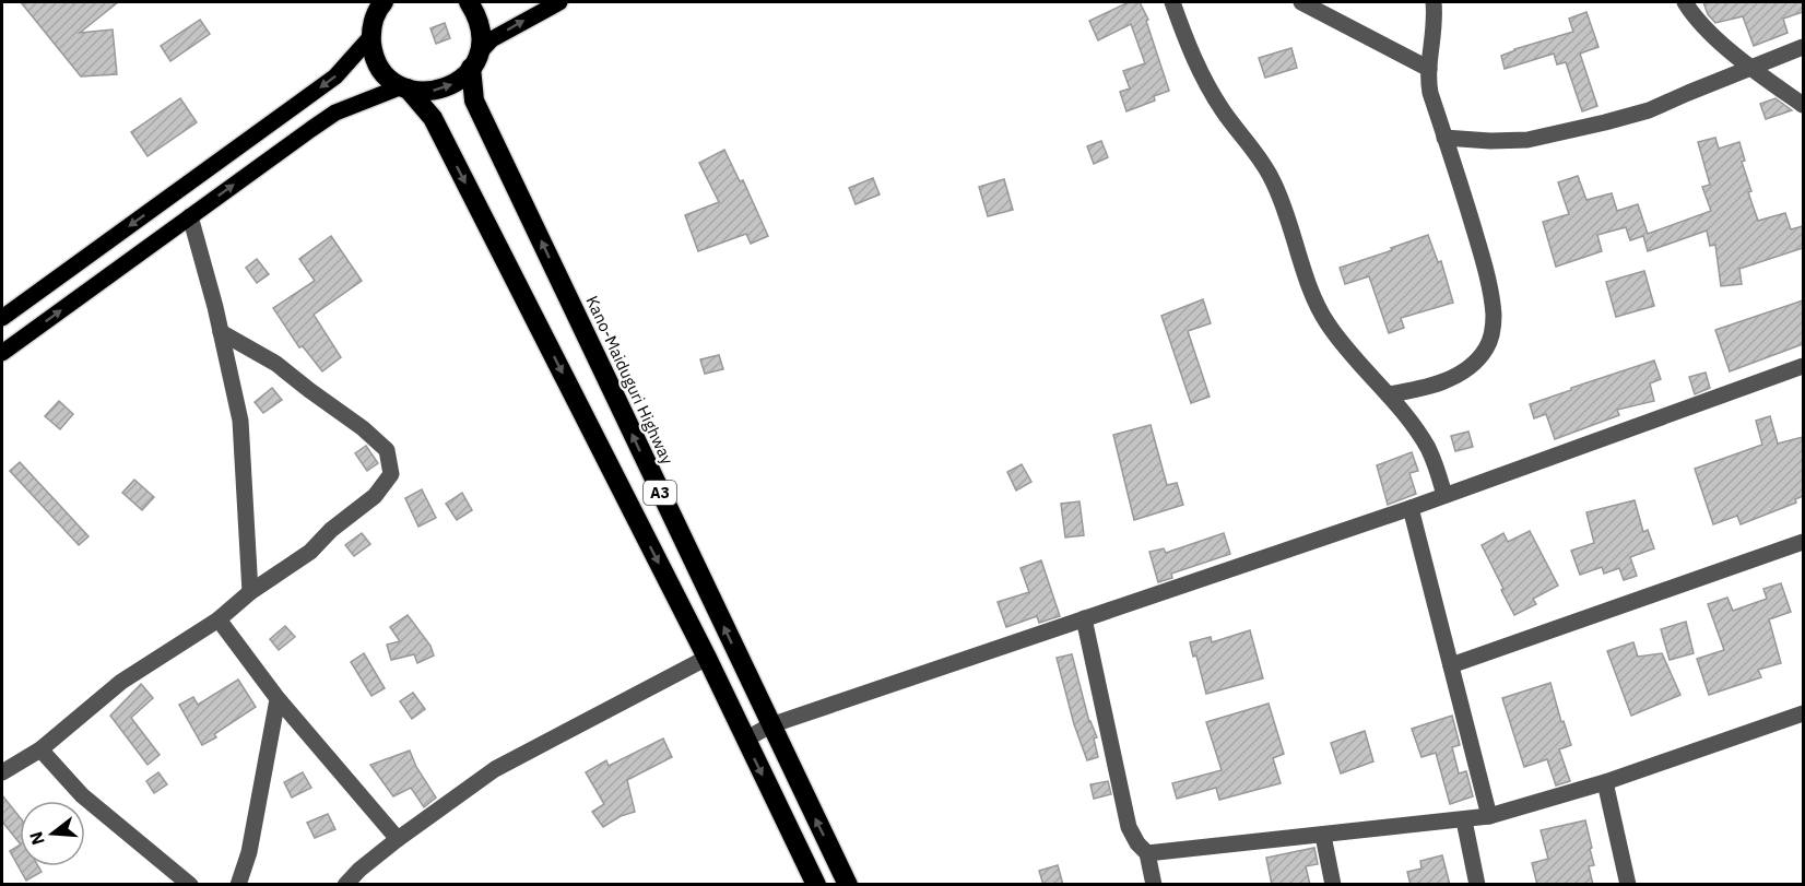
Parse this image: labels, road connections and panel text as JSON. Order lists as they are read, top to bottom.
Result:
{
  "streets": {
    "highway": ["Kano-Maiduguri Highway", "A3"]
  },
  "crossings": [
    ["Kano-Maiduguri Highway", "A3"]
  ],
  "north": "left"
}
